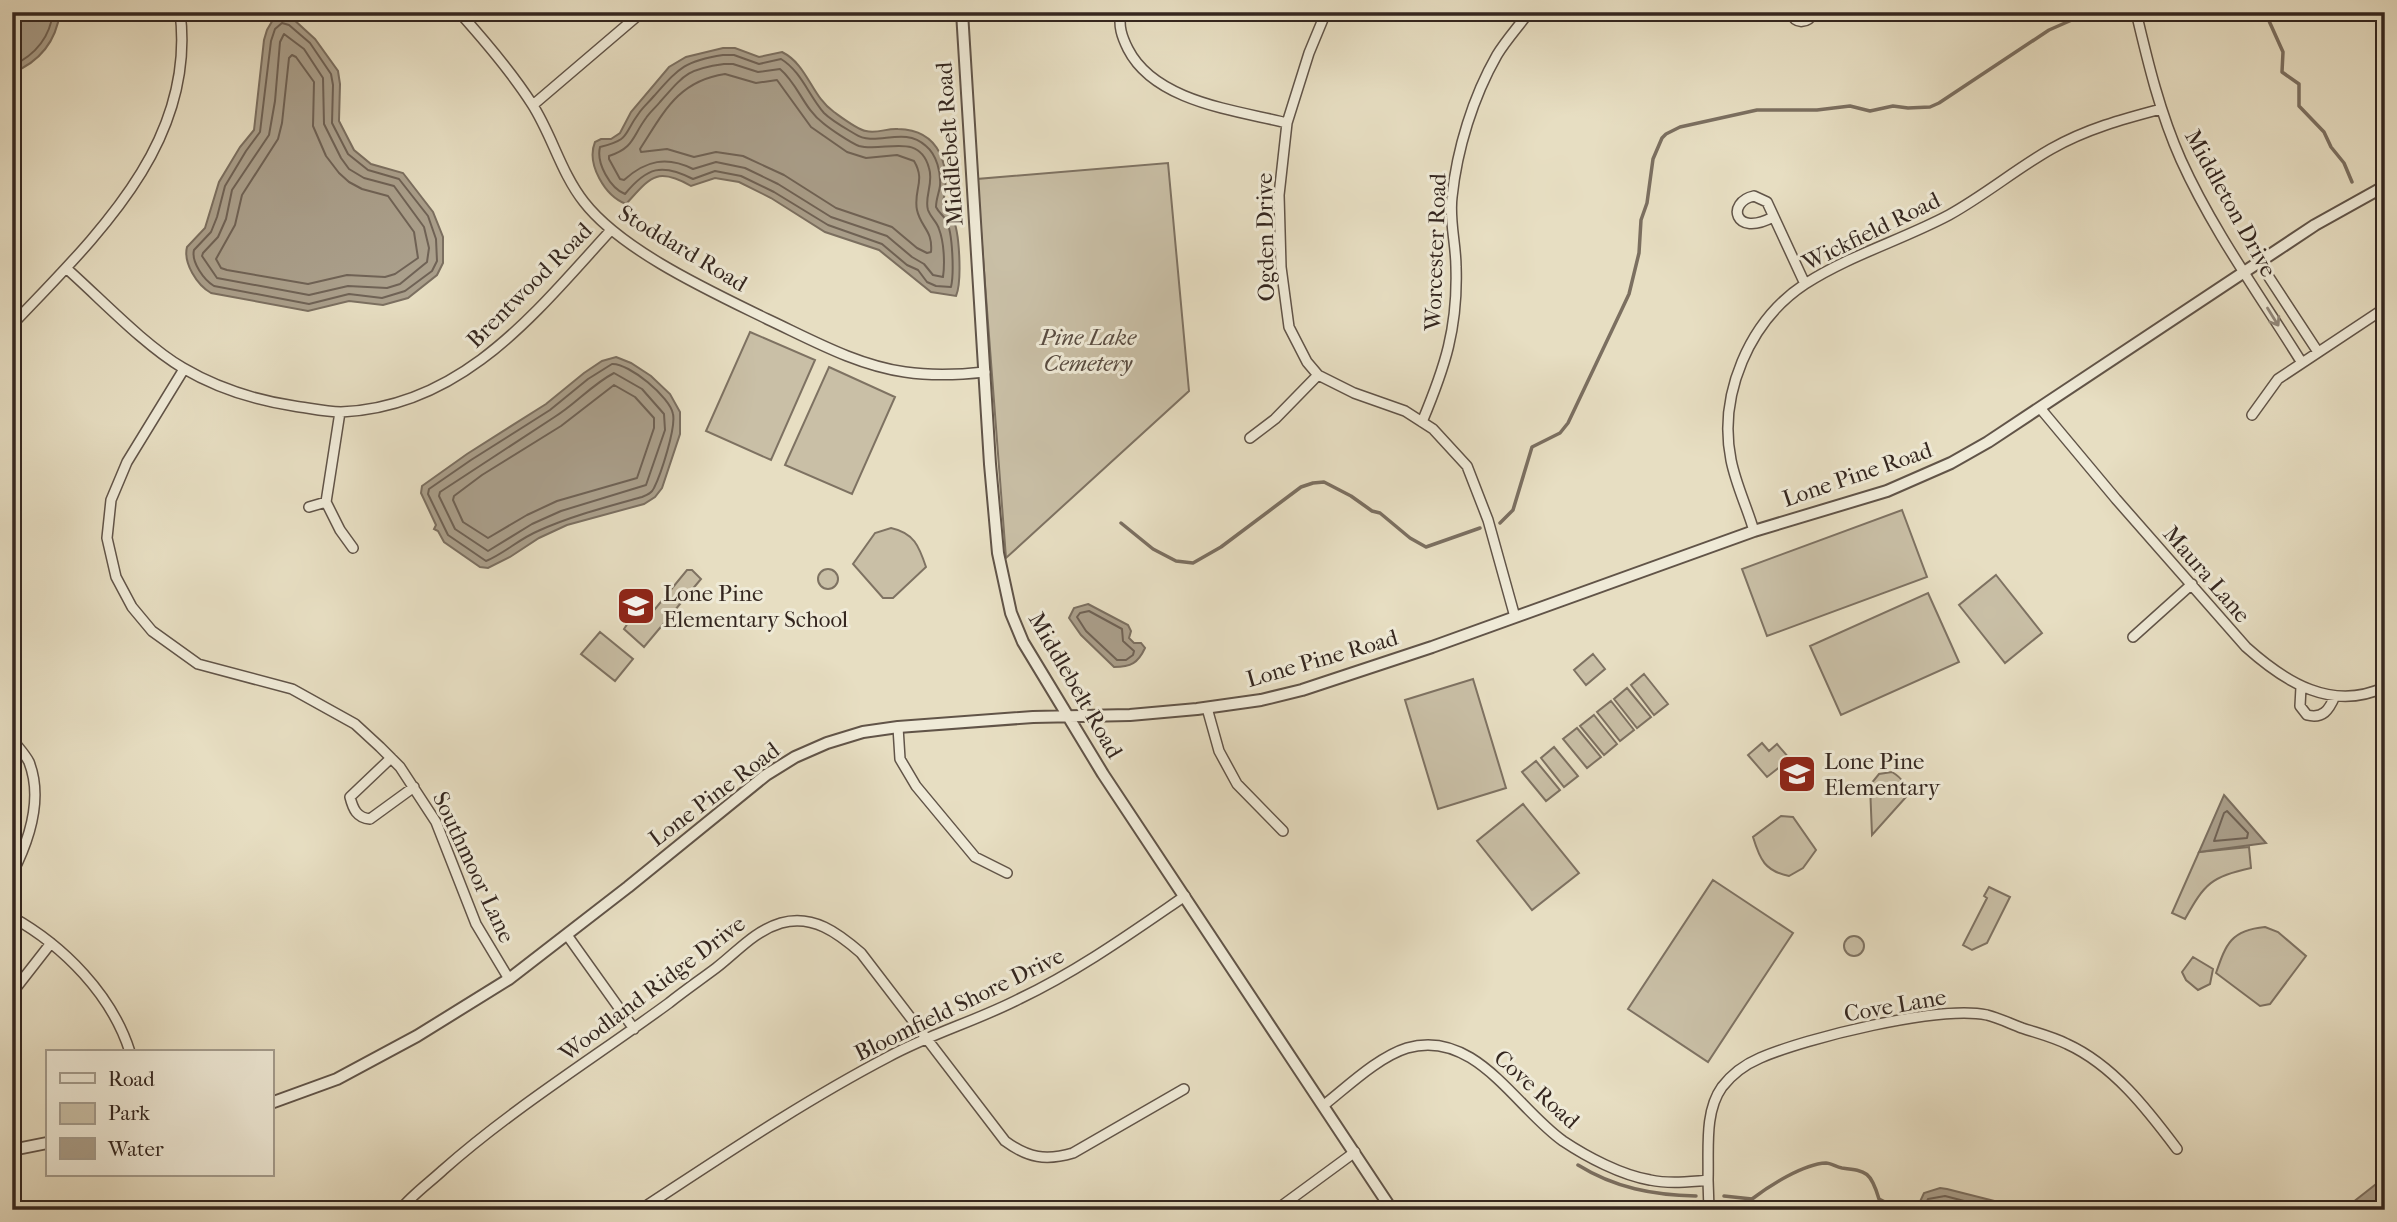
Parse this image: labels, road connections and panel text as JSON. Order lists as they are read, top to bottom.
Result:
{
  "streets": {
    "street": [
      "Middlebelt Road",
      "Middleton Drive",
      "Wickfield Road",
      "Ogden Drive",
      "Stoddard Road",
      "Worcester Road",
      "Brentwood Road",
      "Lone Pine Road",
      "Maura Lane",
      "Southmoor Lane",
      "Woodland Ridge Drive",
      "Bloomfield Shore Drive",
      "Cove Lane",
      "Cove Road"
    ]
  },
  "crossings": [
    ["Middlebelt Road", "Stoddard Road"],
    ["Middlebelt Road", "Lone Pine Road"],
    ["Middlebelt Road", "Bloomfield Shore Drive"],
    ["Middlebelt Road", "Cove Road"],
    ["Middleton Drive", "Wickfield Road"],
    ["Middleton Drive", "Lone Pine Road"],
    ["Wickfield Road", "Lone Pine Road"],
    ["Ogden Drive", "Worcester Road"],
    ["Ogden Drive", "Lone Pine Road"],
    ["Stoddard Road", "Brentwood Road"],
    ["Brentwood Road", "Southmoor Lane"],
    ["Lone Pine Road", "Maura Lane"],
    ["Lone Pine Road", "Southmoor Lane"],
    ["Woodland Ridge Drive", "Bloomfield Shore Drive"],
    ["Cove Lane", "Cove Road"]
  ],
  "parks": ["Pine Lake Cemetery"],
  "places": {
    "school or university": ["Lone Pine Elementary School", "Lone Pine Elementary"]
  },
  "legend": ["Road", "Park", "Water"]
}
